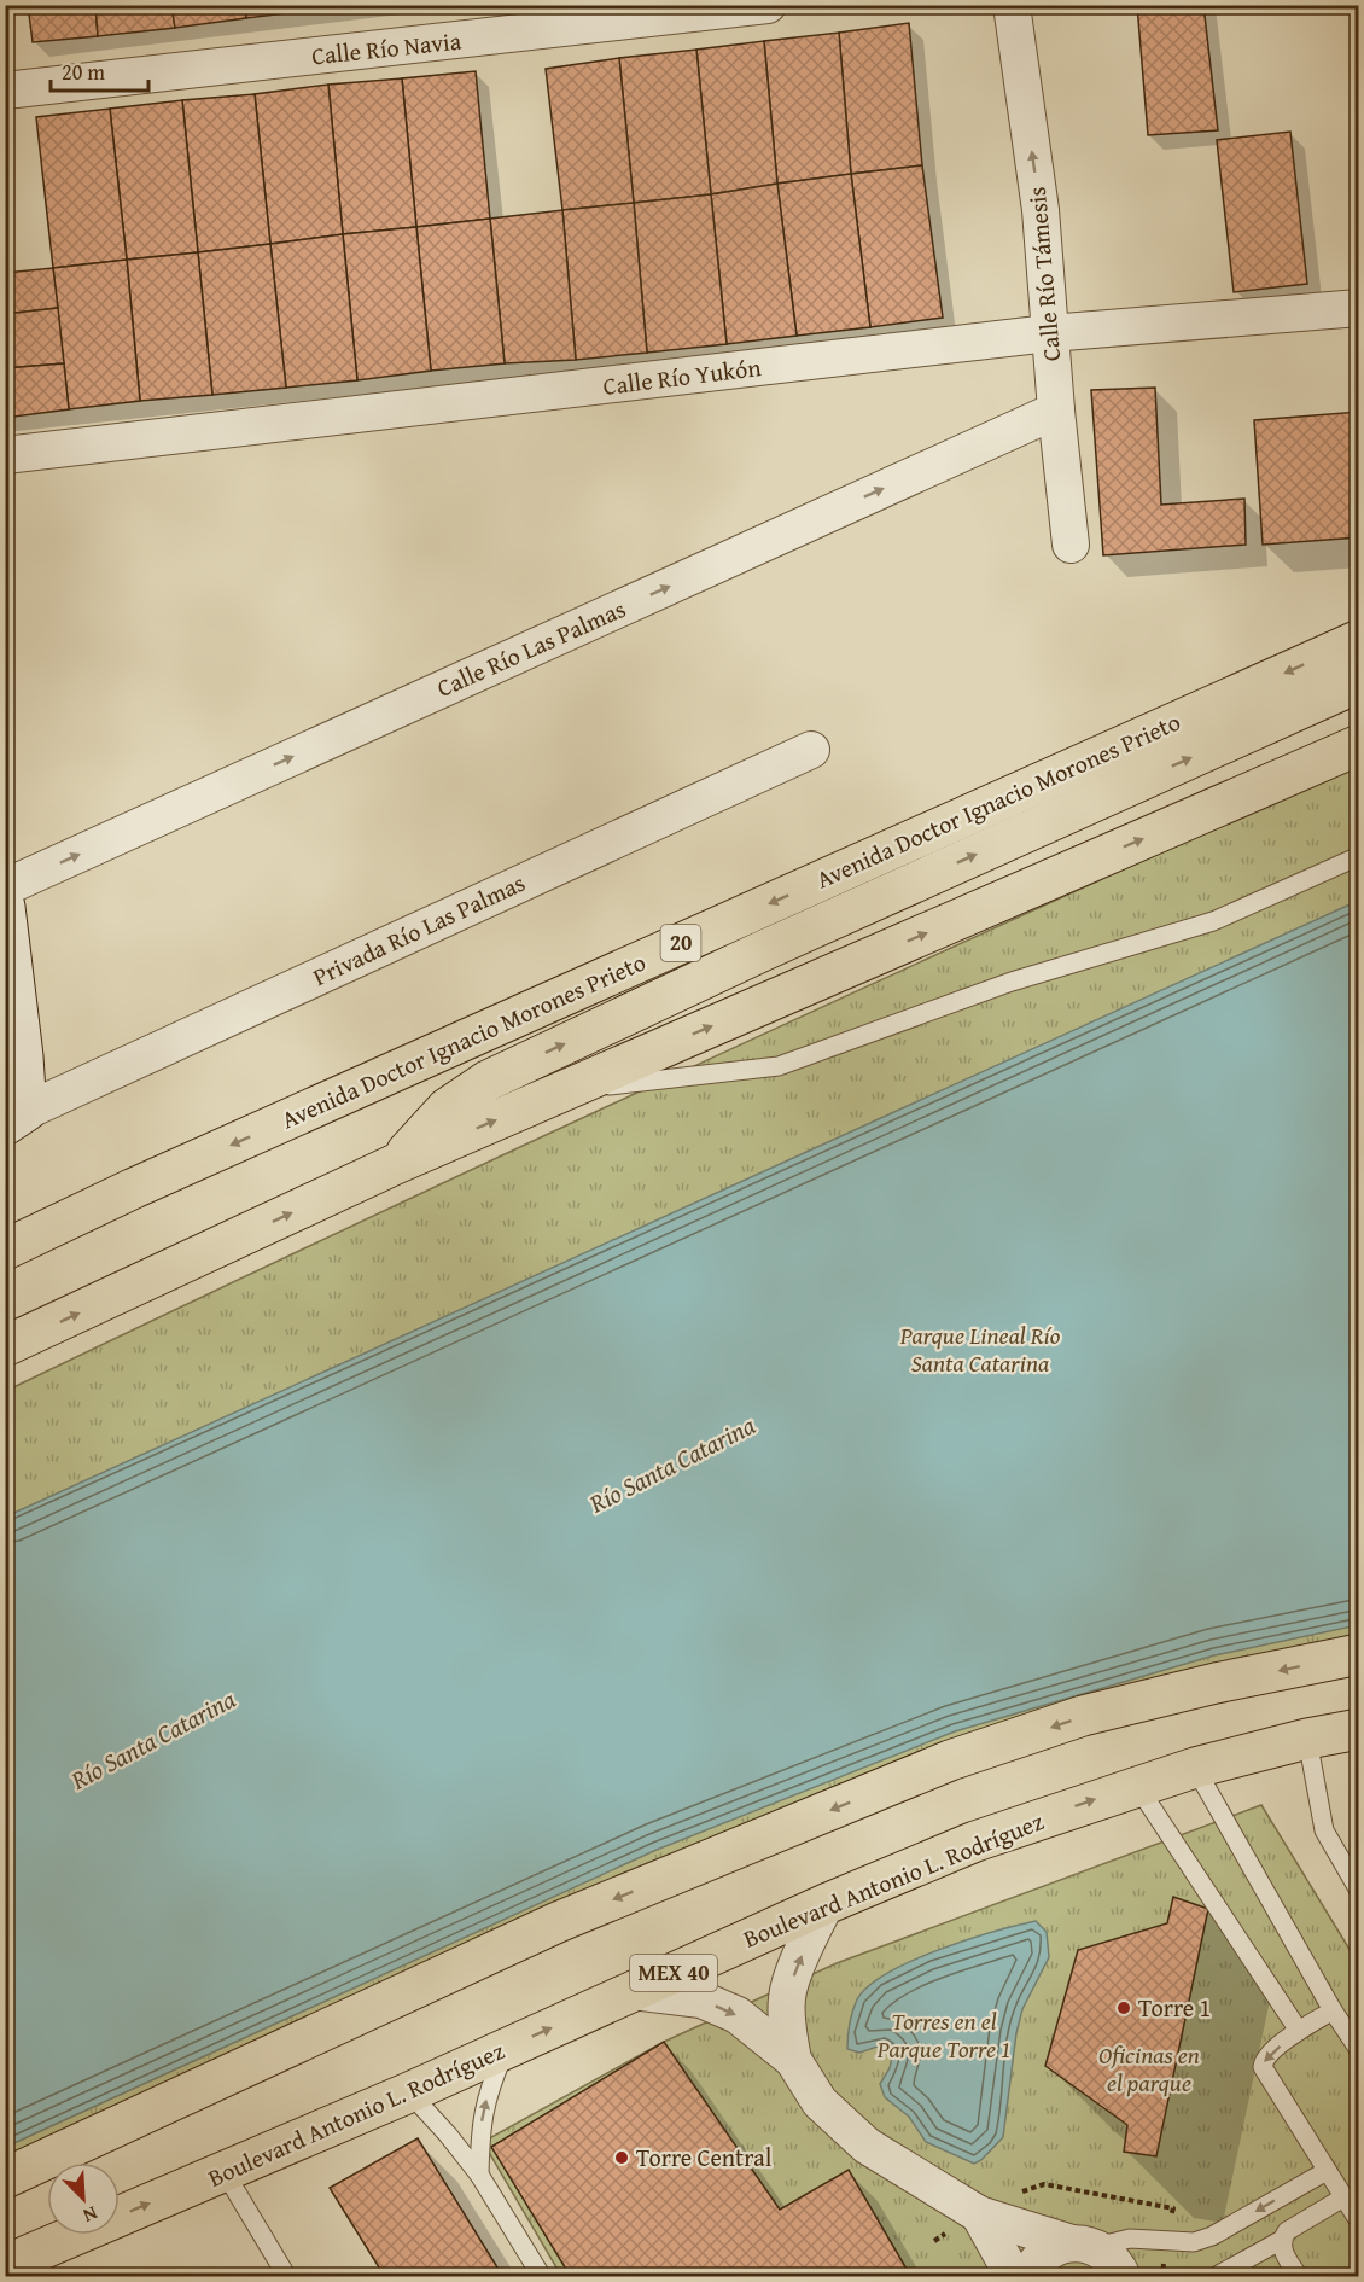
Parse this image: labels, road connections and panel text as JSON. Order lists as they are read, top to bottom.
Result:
{
  "streets": {
    "main road": [
      "Avenida Doctor Ignacio Morones Prieto",
      "20",
      "Boulevard Antonio L. Rodríguez",
      "MEX 40"
    ],
    "street": [
      "Calle Río Navia",
      "Calle Río Támesis",
      "Calle Río Yukón",
      "Calle Río Las Palmas",
      "Privada Río Las Palmas"
    ]
  },
  "crossings": [
    ["Calle Río Támesis", "Calle Río Yukón"],
    ["Calle Río Támesis", "Calle Río Las Palmas"]
  ],
  "one_way": ["Calle Río Támesis", "Calle Río Las Palmas"],
  "water": ["Río Santa Catarina"],
  "parks": ["Parque Lineal Río Santa Catarina", "Torres en el Parque Torre 1", "Oficinas en el parque"],
  "places": ["Torre 1", "Torre Central"],
  "scale_bar": "20 m",
  "north": "bottom right"
}
